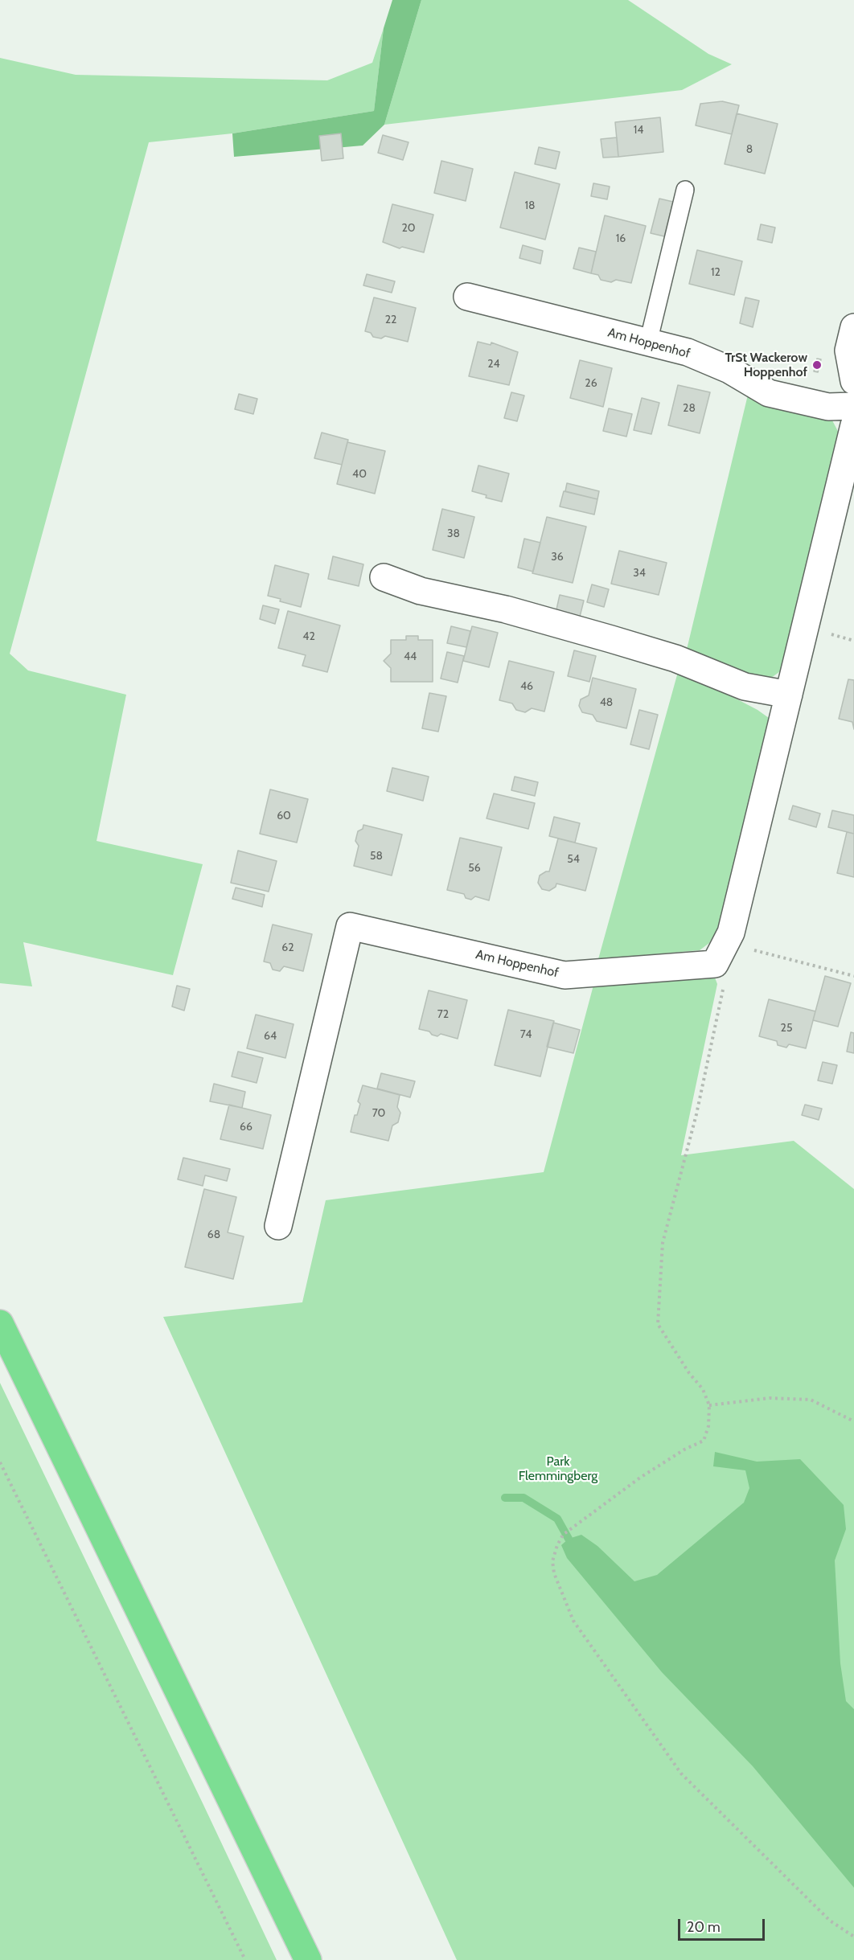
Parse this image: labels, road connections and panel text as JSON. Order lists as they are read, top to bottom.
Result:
{
  "streets": {
    "street": ["Am Hoppenhof"]
  },
  "parks": ["Park Flemmingberg"],
  "places": ["TrSt Wackerow Hoppenhof"],
  "house_numbers": [
    "14",
    "8",
    "18",
    "20",
    "16",
    "12",
    "22",
    "24",
    "26",
    "28",
    "40",
    "38",
    "36",
    "34",
    "42",
    "44",
    "46",
    "48",
    "60",
    "58",
    "54",
    "56",
    "62",
    "72",
    "25",
    "74",
    "64",
    "70",
    "66",
    "68"
  ],
  "scale_bar": "20 m"
}
